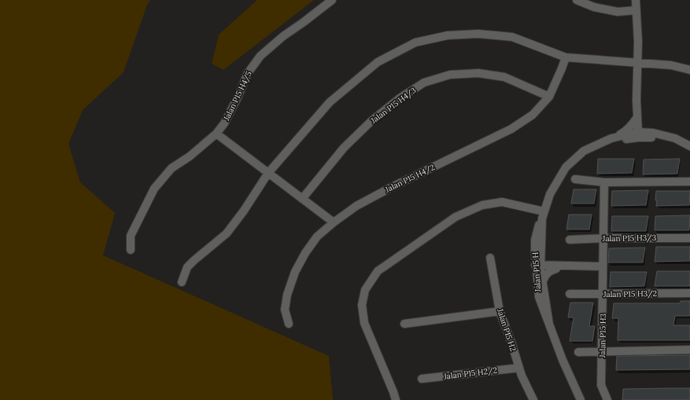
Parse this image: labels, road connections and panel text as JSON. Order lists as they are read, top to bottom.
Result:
{
  "streets": {
    "street": [
      "Jalan P15 H4/5",
      "Jalan P15 H4/3",
      "Jalan P15 H4/2",
      "Jalan P15 H3/3",
      "Jalan P15 H",
      "Jalan P15 H3/2",
      "Jalan P15 H2",
      "Jalan P15 H3",
      "Jalan P15 H2/2"
    ]
  },
  "crossings": [
    ["Jalan P15 H4/3", "Jalan P15 H4/2"],
    ["Jalan P15 H3/3", "Jalan P15 H3"],
    ["Jalan P15 H3/2", "Jalan P15 H3"],
    ["Jalan P15 H2", "Jalan P15 H2/2"]
  ]
}
